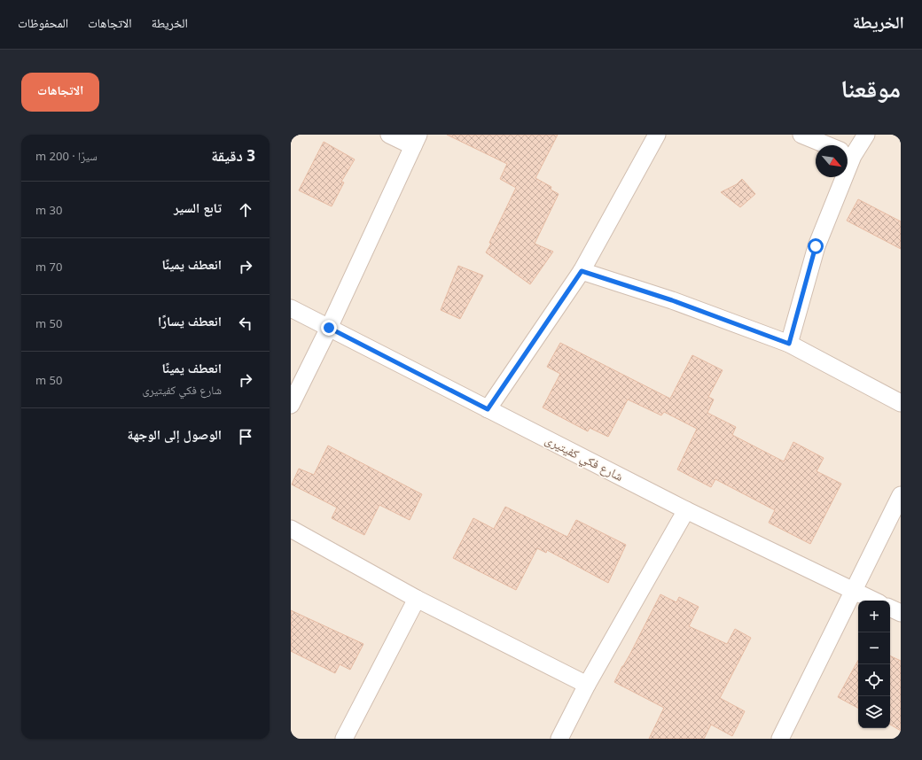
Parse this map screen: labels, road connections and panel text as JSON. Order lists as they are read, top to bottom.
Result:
{
  "streets": {
    "street": ["شارع فكي كفيتيرى"]
  },
  "north": "bottom right",
  "page": {
    "header": "الخريطة",
    "nav": ["الخريطة", "الاتجاهات", "المحفوظات"],
    "title": "موقعنا",
    "buttons": "الاتجاهات",
    "heading": ["3 دقيقة", "سيرًا · 200 m"],
    "list": [
      ["تابع السير", "30 m"],
      ["انعطف يمينًا", "70 m"],
      ["انعطف يسارًا", "50 m"],
      ["انعطف يمينًا", "شارع فكي كفيتيرى", "50 m"],
      "الوصول إلى الوجهة"
    ],
    "map_buttons": ["+", "−"]
  }
}
